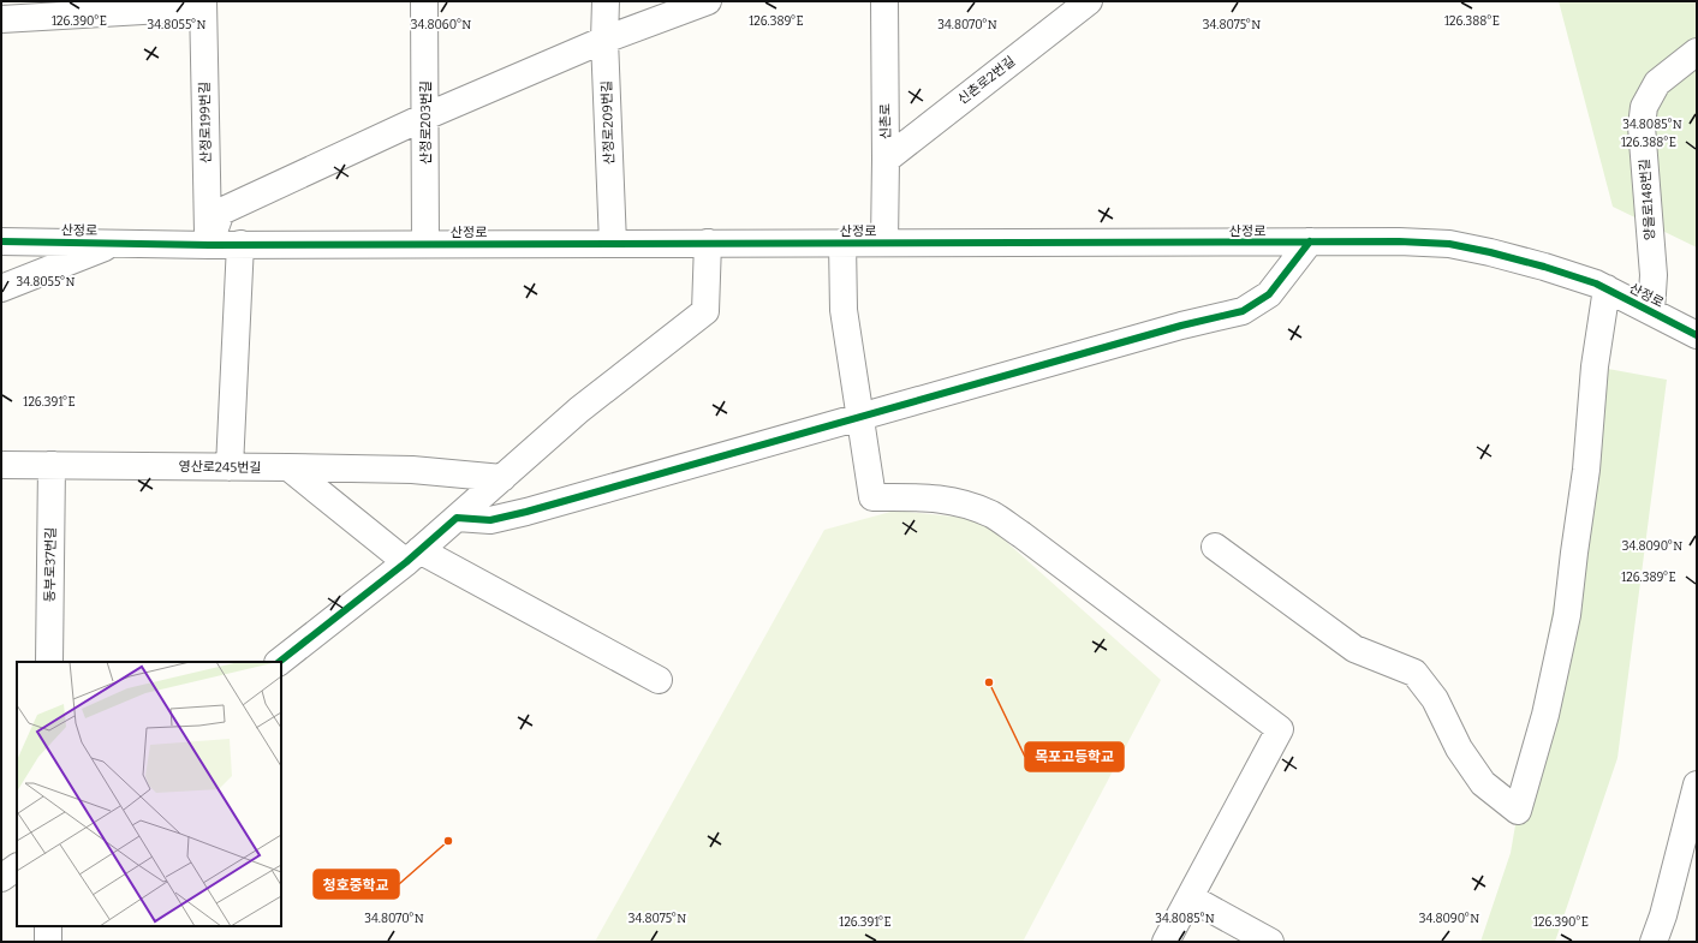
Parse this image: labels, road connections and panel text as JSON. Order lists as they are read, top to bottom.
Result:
{
  "streets": {
    "street": [
      "신촌로2번길",
      "신촌로",
      "산정로199번길",
      "산정로203번길",
      "산정로209번길",
      "양을로148번길",
      "산정로",
      "영산로245번길",
      "동부로37번길"
    ]
  },
  "crossings": [
    ["신촌로2번길", "신촌로"],
    ["신촌로", "산정로"],
    ["산정로199번길", "산정로"],
    ["산정로203번길", "산정로"],
    ["산정로209번길", "산정로"],
    ["양을로148번길", "산정로"],
    ["영산로245번길", "동부로37번길"]
  ],
  "places": ["목포고등학교", "청호중학교"],
  "coordinates": [
    "126.388°E",
    "126.390°E",
    "126.389°E",
    "34.8055°N",
    "34.8060°N",
    "34.8070°N",
    "34.8075°N",
    "34.8085°N",
    "126.391°E",
    "34.8090°N"
  ]
}
